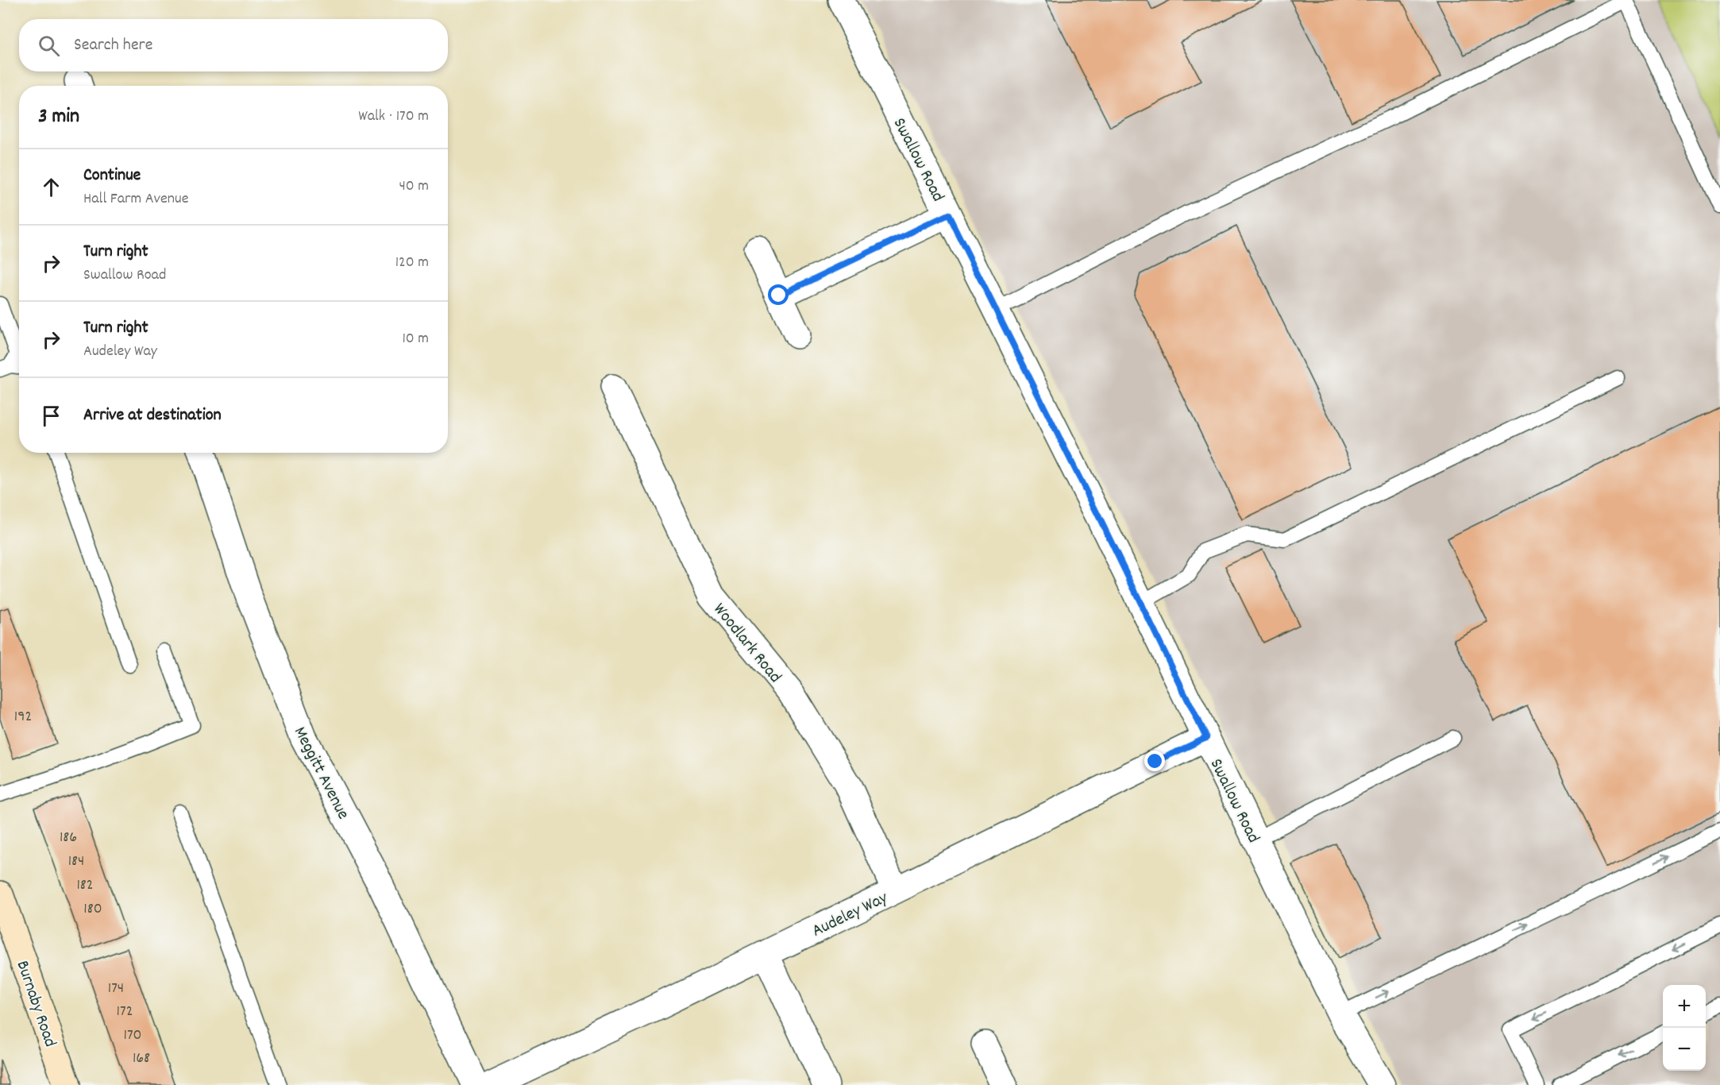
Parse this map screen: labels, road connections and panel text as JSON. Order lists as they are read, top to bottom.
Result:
{
  "streets": {
    "street": [
      "Swallow Road",
      "Woodlark Road",
      "Meggitt Avenue",
      "Audeley Way",
      "Burnaby Road"
    ]
  },
  "crossings": [
    ["Swallow Road", "Audeley Way"],
    ["Woodlark Road", "Audeley Way"]
  ],
  "house_numbers": [
    "192",
    "186",
    "184",
    "182",
    "180",
    "174",
    "172",
    "170",
    "168"
  ],
  "page": {
    "search": "Search here",
    "heading": ["3 min", "Walk · 170 m"],
    "list": [
      ["Continue", "Hall Farm Avenue", "40 m"],
      ["Turn right", "Swallow Road", "120 m"],
      ["Turn right", "Audeley Way", "10 m"],
      "Arrive at destination"
    ],
    "map_buttons": ["+", "−"]
  }
}
